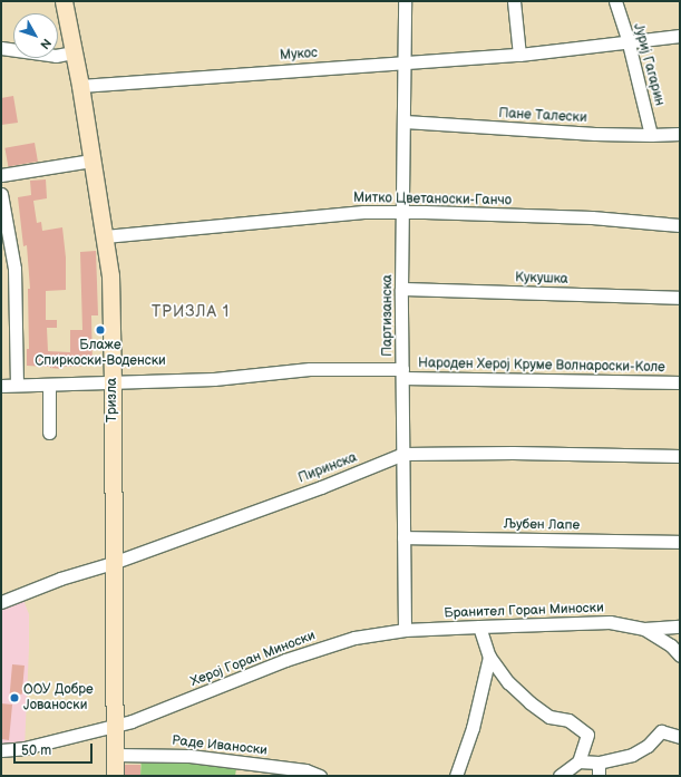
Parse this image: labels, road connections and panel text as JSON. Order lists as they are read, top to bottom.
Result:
{
  "streets": {
    "street": [
      "Мукос",
      "Јуриј Гагарин",
      "Пане Талески",
      "Митко Цветаноски-Ганчо",
      "Кукушка",
      "Партизанска",
      "Народен Херој Круме Волнароски-Коле",
      "Тризла",
      "Пиринска",
      "Љубен Лапе",
      "Бранител Горан Миноски",
      "Херој Горан Миноски",
      "Раде Иваноски"
    ]
  },
  "crossings": [
    ["Мукос", "Јуриј Гагарин"],
    ["Мукос", "Партизанска"],
    ["Мукос", "Тризла"],
    ["Јуриј Гагарин", "Пане Талески"],
    ["Пане Талески", "Партизанска"],
    ["Митко Цветаноски-Ганчо", "Партизанска"],
    ["Митко Цветаноски-Ганчо", "Тризла"],
    ["Кукушка", "Партизанска"],
    ["Партизанска", "Народен Херој Круме Волнароски-Коле"],
    ["Партизанска", "Пиринска"],
    ["Партизанска", "Љубен Лапе"],
    ["Партизанска", "Бранител Горан Миноски"],
    ["Партизанска", "Херој Горан Миноски"],
    ["Народен Херој Круме Волнароски-Коле", "Тризла"],
    ["Тризла", "Пиринска"],
    ["Тризла", "Херој Горан Миноски"],
    ["Тризла", "Раде Иваноски"],
    ["Бранител Горан Миноски", "Херој Горан Миноски"]
  ],
  "districts": ["ТРИЗЛА 1"],
  "places": ["Блаже Спиркоски-Воденски", "ООУ Добре Јованоски"],
  "scale_bar": "50 m",
  "north": "bottom right"
}
